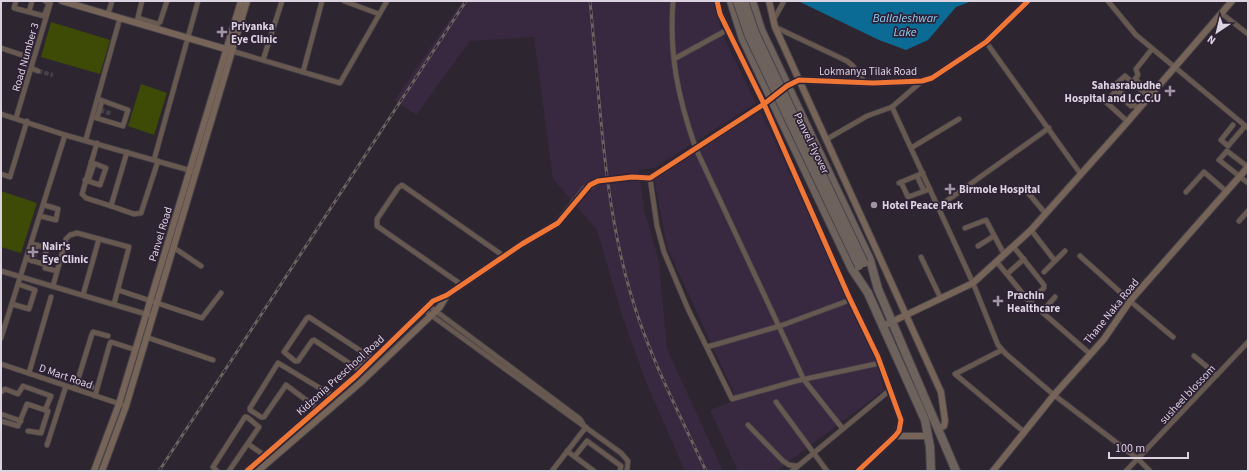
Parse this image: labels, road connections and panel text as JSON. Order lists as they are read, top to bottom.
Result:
{
  "streets": {
    "highway": ["Panvel Flyover"],
    "street": [
      "Road Number 3",
      "Lokmanya Tilak Road",
      "Panvel Road",
      "Thane Naka Road",
      "Kidzonia Preschool Road",
      "D Mart Road",
      "susheel blossom"
    ]
  },
  "crossings": [
    ["Panvel Road", "D Mart Road"]
  ],
  "water": ["Ballaleshwar Lake"],
  "places": {
    "health": [
      "Priyanka Eye Clinic",
      "Sahasrabudhe Hospital and I.C.C.U",
      "Birmole Hospital",
      "Nair's Eye Clinic",
      "Prachin Healthcare"
    ],
    "other": ["Hotel Peace Park"]
  },
  "scale_bar": "100 m",
  "north": "bottom left"
}
